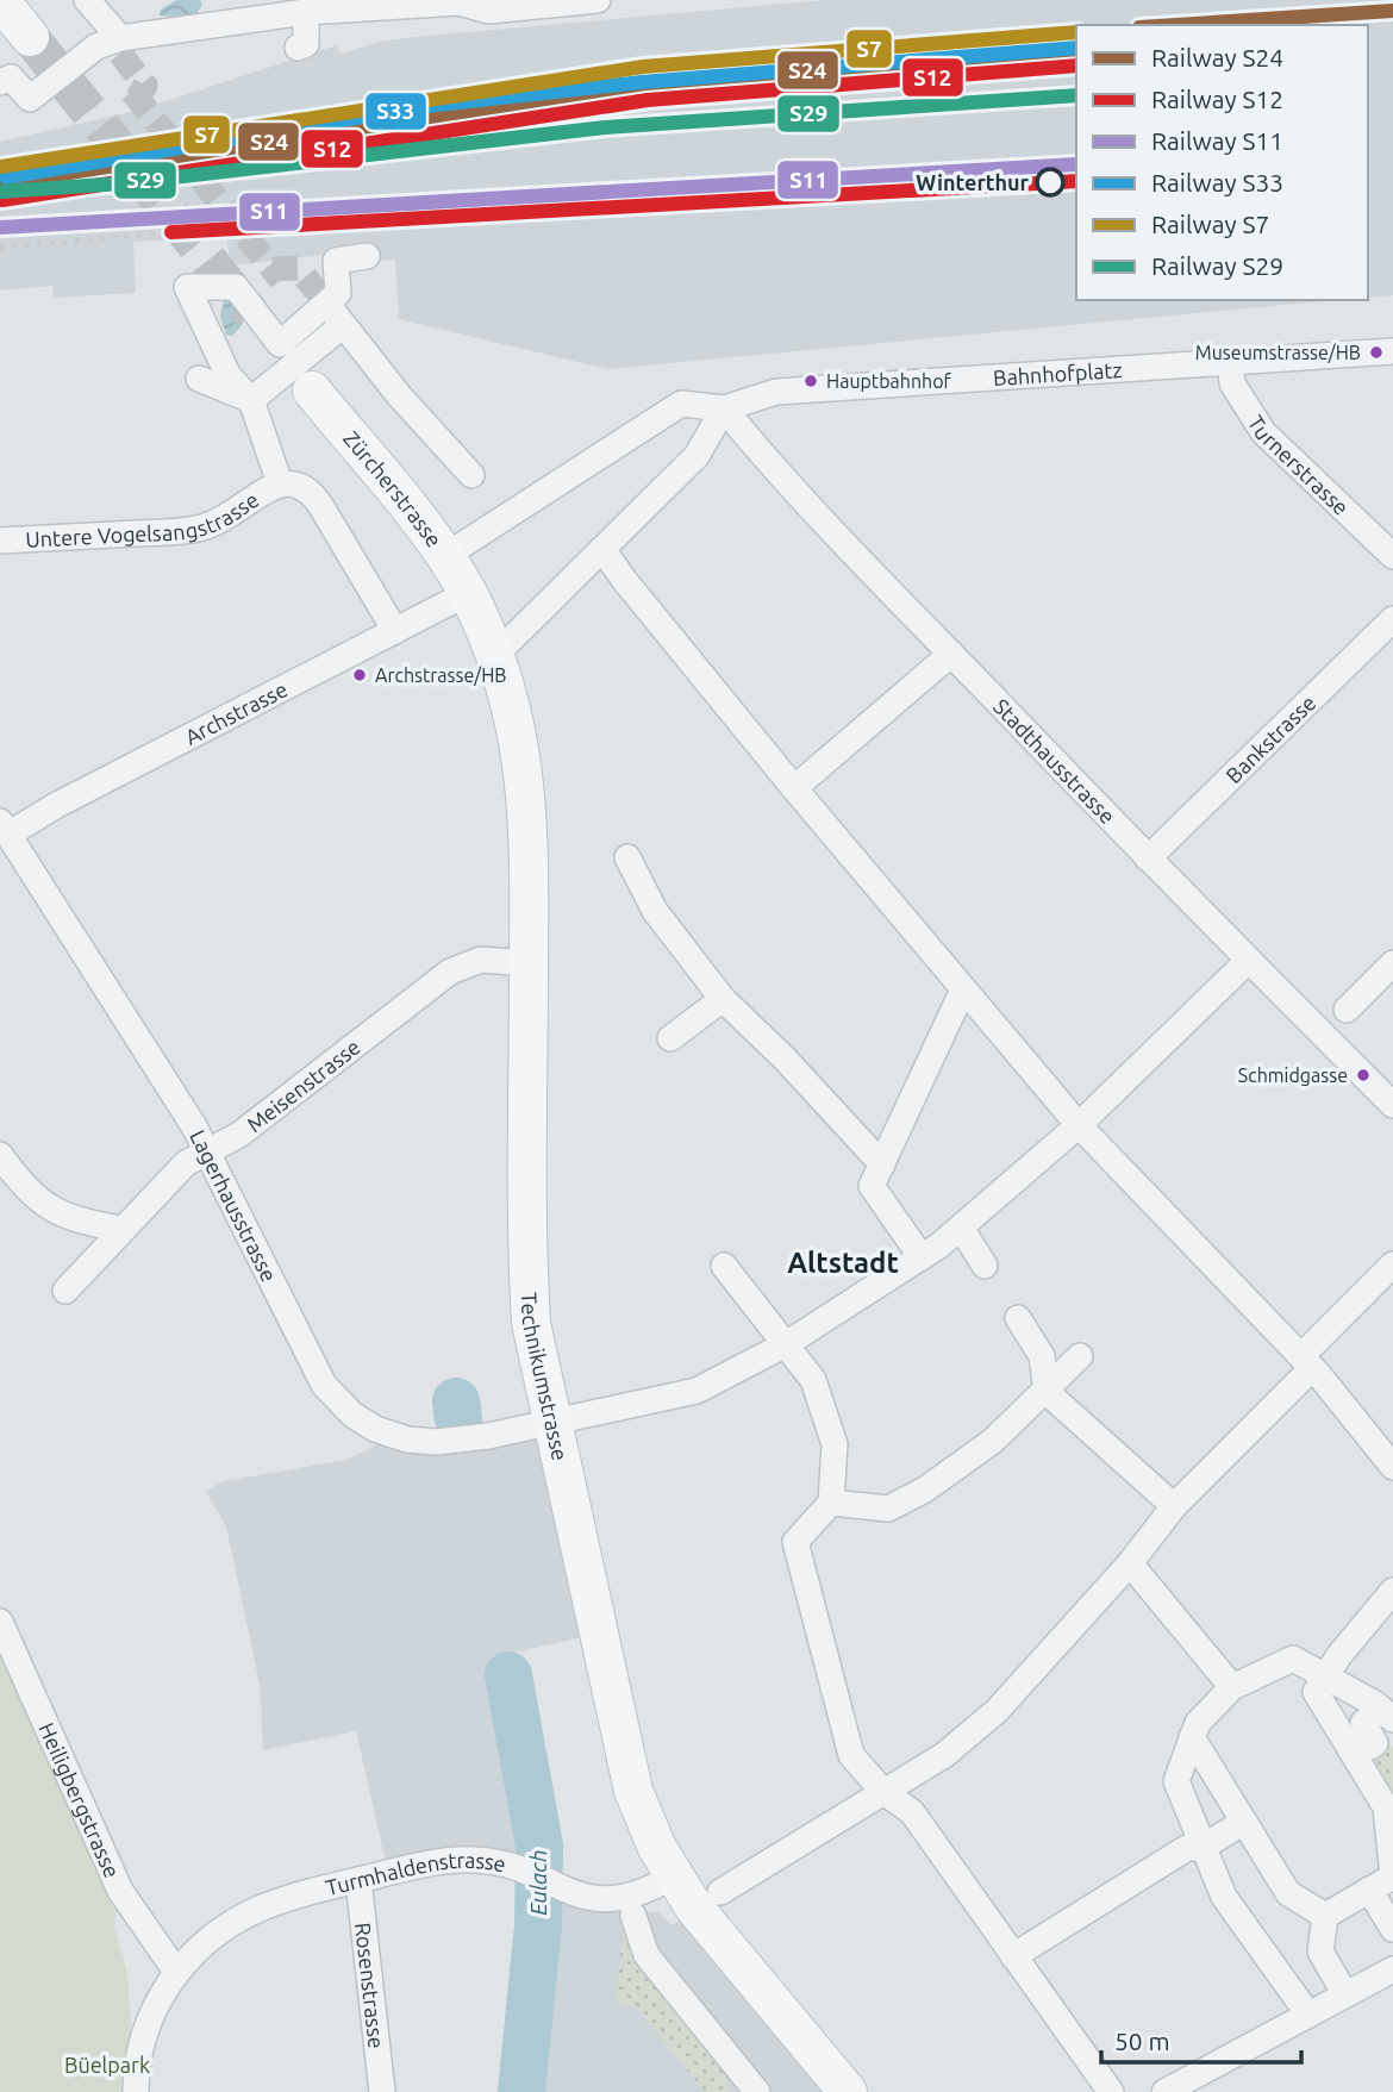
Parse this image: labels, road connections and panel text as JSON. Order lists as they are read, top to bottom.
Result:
{
  "streets": {
    "main road": ["Zürcherstrasse", "Technikumstrasse"],
    "street": [
      "Bahnhofplatz",
      "Turnerstrasse",
      "Untere Vogelsangstrasse",
      "Archstrasse",
      "Bankstrasse",
      "Stadthausstrasse",
      "Meisenstrasse",
      "Lagerhausstrasse",
      "Heiligbergstrasse",
      "Turmhaldenstrasse",
      "Rosenstrasse"
    ]
  },
  "crossings": [
    ["Bahnhofplatz", "Turnerstrasse"],
    ["Bahnhofplatz", "Zürcherstrasse"],
    ["Bahnhofplatz", "Stadthausstrasse"],
    ["Zürcherstrasse", "Archstrasse"],
    ["Zürcherstrasse", "Technikumstrasse"],
    ["Untere Vogelsangstrasse", "Archstrasse"],
    ["Archstrasse", "Lagerhausstrasse"],
    ["Archstrasse", "Technikumstrasse"],
    ["Bankstrasse", "Stadthausstrasse"],
    ["Stadthausstrasse", "Lagerhausstrasse"],
    ["Meisenstrasse", "Lagerhausstrasse"],
    ["Meisenstrasse", "Technikumstrasse"],
    ["Lagerhausstrasse", "Technikumstrasse"],
    ["Technikumstrasse", "Turmhaldenstrasse"],
    ["Heiligbergstrasse", "Turmhaldenstrasse"],
    ["Turmhaldenstrasse", "Rosenstrasse"]
  ],
  "districts": ["Altstadt"],
  "water": ["Eulach"],
  "parks": ["Büelpark"],
  "places": [
    "Winterthur",
    "Museumstrasse/HB",
    "Hauptbahnhof",
    "Archstrasse/HB",
    "Schmidgasse"
  ],
  "lines": [
    "rail line S24",
    "rail line S7",
    "rail line S33",
    "rail line S12",
    "rail line S29",
    "rail line S11"
  ],
  "legend": [
    "Railway S24",
    "Railway S12",
    "Railway S11",
    "Railway S33",
    "Railway S7",
    "Railway S29"
  ],
  "scale_bar": "50 m"
}
